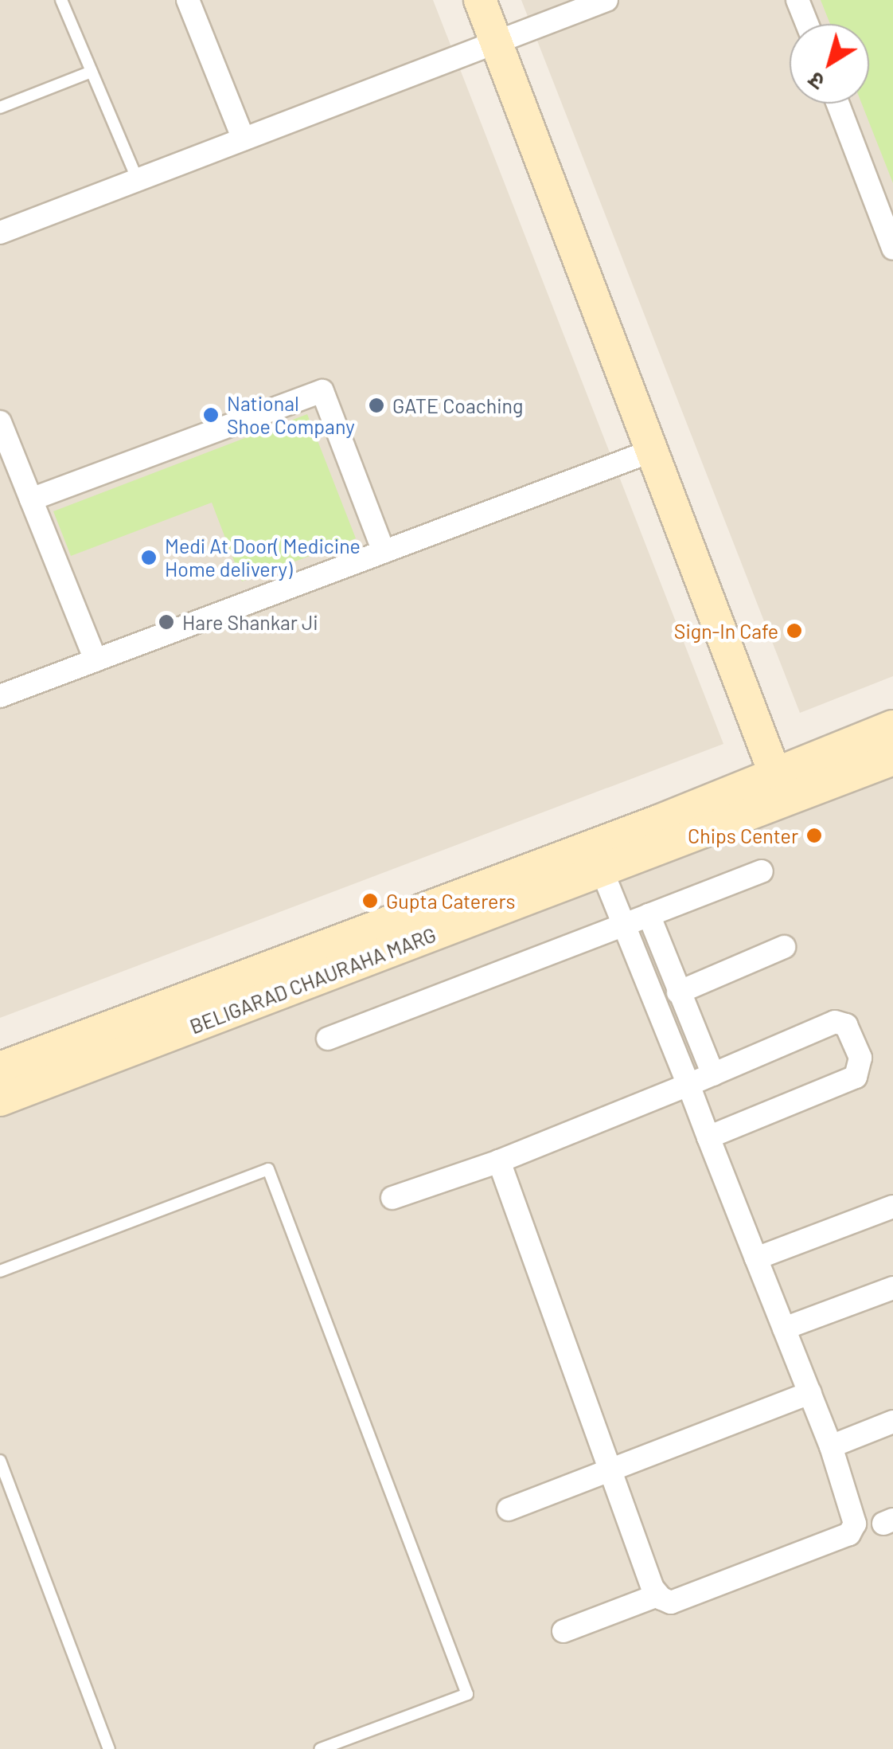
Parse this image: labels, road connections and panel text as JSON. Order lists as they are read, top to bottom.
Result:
{
  "streets": {
    "street": ["BELIGARAD CHAURAHA MARG"]
  },
  "places": [
    "GATE Coaching",
    "National Shoe Company",
    "Medi At Door( Medicine Home delivery)",
    "Hare Shankar Ji",
    "Sign-In Cafe",
    "Chips Center",
    "Gupta Caterers"
  ],
  "north": "bottom left"
}
